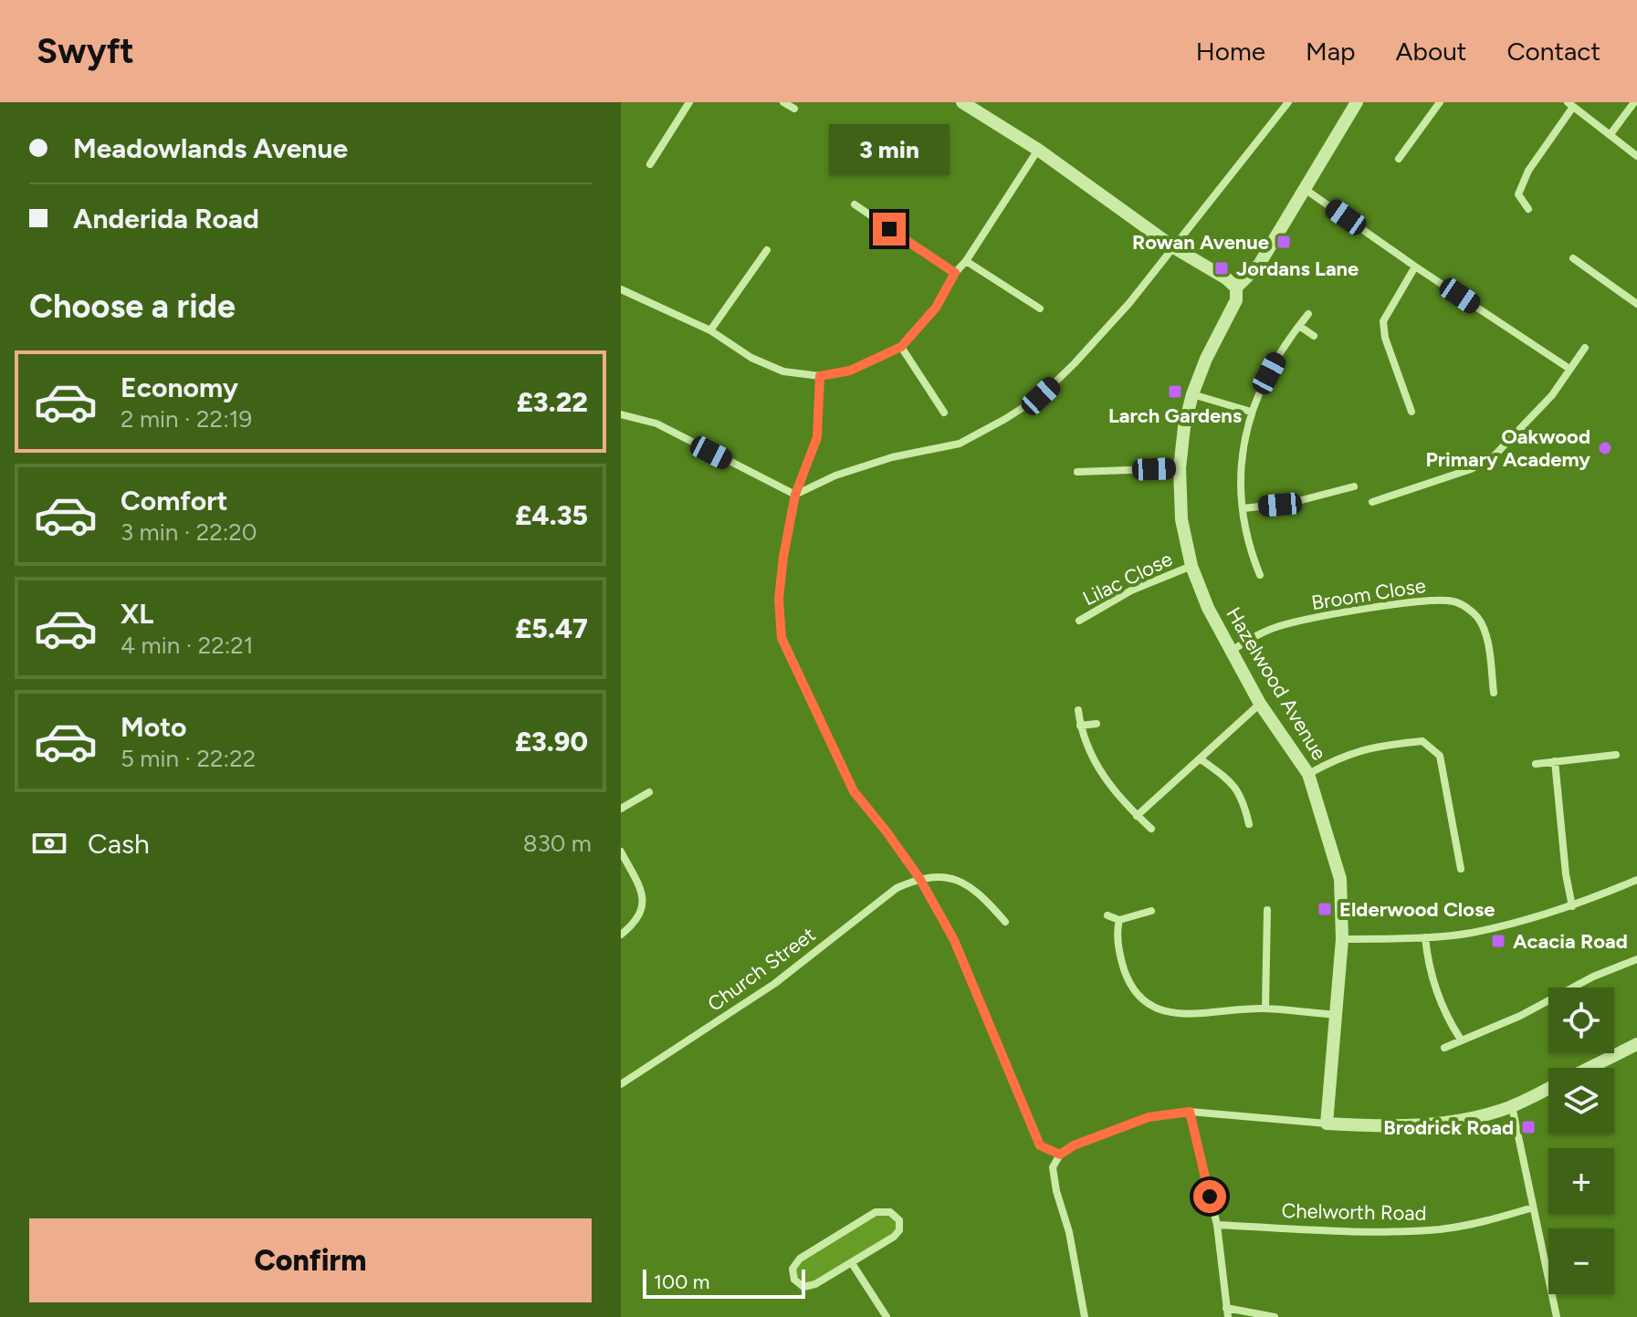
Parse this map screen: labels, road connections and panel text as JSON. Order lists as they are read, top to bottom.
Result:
{
  "streets": {
    "street": [
      "Lilac Close",
      "Broom Close",
      "Hazelwood Avenue",
      "Church Street",
      "Chelworth Road"
    ]
  },
  "crossings": [
    ["Lilac Close", "Hazelwood Avenue"],
    ["Broom Close", "Hazelwood Avenue"]
  ],
  "places": {
    "transit": [
      "Rowan Avenue",
      "Jordans Lane",
      "Larch Gardens",
      "Elderwood Close",
      "Acacia Road",
      "Brodrick Road"
    ],
    "other": ["Oakwood Primary Academy"]
  },
  "scale_bar": "100 m",
  "page": {
    "header": "Swyft",
    "nav": [
      "Home",
      "Map",
      "About",
      "Contact"
    ],
    "banner": ["Meadowlands Avenue", "Anderida Road"],
    "bubble": "3 min",
    "heading": "Choose a ride",
    "list": [
      {
        "name": "Economy",
        "note": "2 min · 22:19",
        "value": "£3.22"
      },
      {
        "name": "Comfort",
        "note": "3 min · 22:20",
        "value": "£4.35"
      },
      {
        "name": "XL",
        "note": "4 min · 22:21",
        "value": "£5.47"
      },
      {
        "name": "Moto",
        "note": "5 min · 22:22",
        "value": "£3.90"
      }
    ],
    "pay": ["Cash", "830 m"],
    "map_buttons": ["+", "−"],
    "buttons": "Confirm",
    "scale": "100 m"
  }
}
